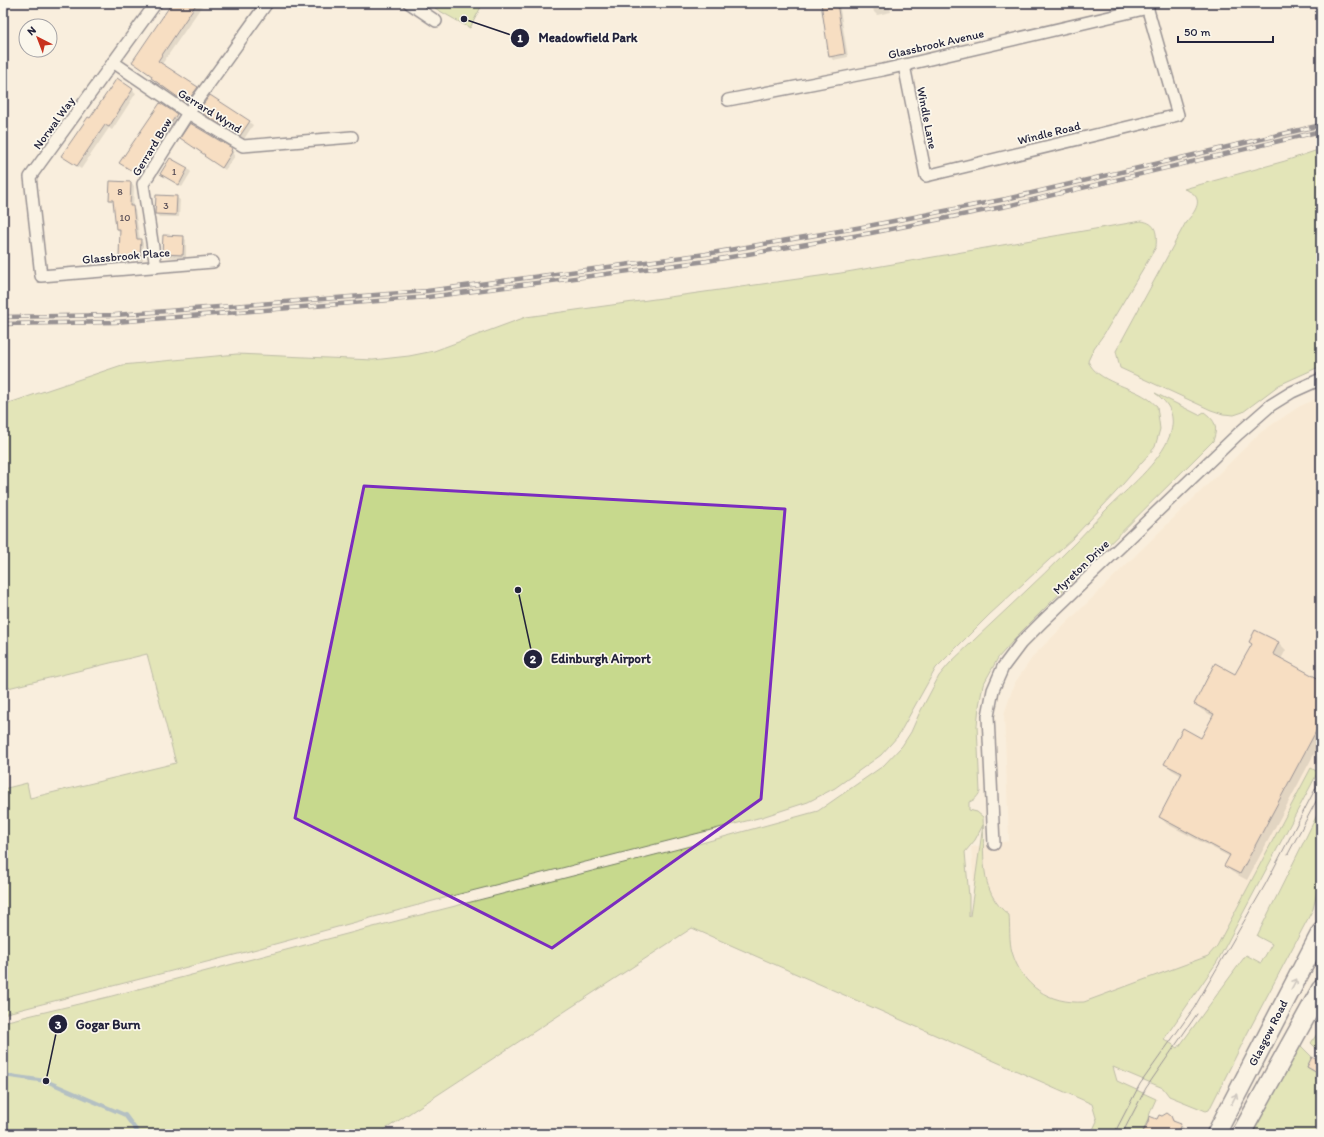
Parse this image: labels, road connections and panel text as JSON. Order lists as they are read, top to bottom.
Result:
{
  "streets": {
    "main road": ["Glasgow Road"],
    "street": [
      "Glassbrook Avenue",
      "Gerrard Wynd",
      "Windle Lane",
      "Norwal Way",
      "Windle Road",
      "Gerrard Bow",
      "Glassbrook Place",
      "Myreton Drive"
    ]
  },
  "crossings": [
    ["Glassbrook Avenue", "Windle Lane"],
    ["Glassbrook Avenue", "Windle Road"],
    ["Gerrard Wynd", "Norwal Way"],
    ["Gerrard Wynd", "Gerrard Bow"],
    ["Windle Lane", "Windle Road"],
    ["Norwal Way", "Glassbrook Place"],
    ["Gerrard Bow", "Glassbrook Place"]
  ],
  "places": ["Meadowfield Park", "Edinburgh Airport", "Gogar Burn"],
  "house_numbers": [
    "1",
    "8",
    "3",
    "10"
  ],
  "scale_bar": "50 m",
  "north": "top left"
}
